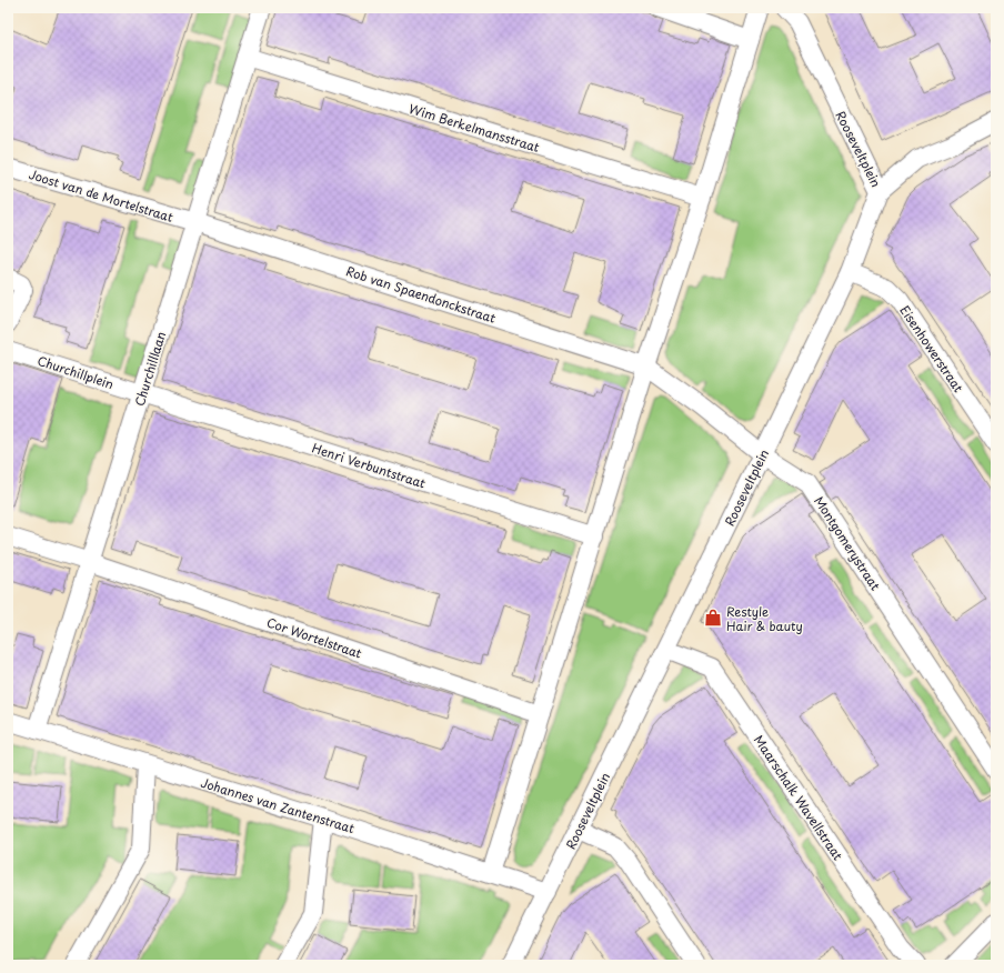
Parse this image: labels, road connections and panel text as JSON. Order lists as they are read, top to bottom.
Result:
{
  "streets": {
    "street": [
      "Wim Berkelmansstraat",
      "Rooseveltplein",
      "Joost van de Mortelstraat",
      "Rob van Spaendonckstraat",
      "Eisenhowerstraat",
      "Churchilllaan",
      "Churchillplein",
      "Henri Verbuntstraat",
      "Montgomerystraat",
      "Cor Wortelstraat",
      "Maarschalk Wavellstraat",
      "Johannes van Zantenstraat"
    ]
  },
  "crossings": [
    ["Wim Berkelmansstraat", "Churchilllaan"],
    ["Rooseveltplein", "Eisenhowerstraat"],
    ["Rooseveltplein", "Montgomerystraat"],
    ["Rooseveltplein", "Maarschalk Wavellstraat"],
    ["Rooseveltplein", "Johannes van Zantenstraat"],
    ["Joost van de Mortelstraat", "Rob van Spaendonckstraat"],
    ["Joost van de Mortelstraat", "Churchilllaan"],
    ["Rob van Spaendonckstraat", "Churchilllaan"],
    ["Rob van Spaendonckstraat", "Montgomerystraat"],
    ["Churchilllaan", "Churchillplein"],
    ["Churchilllaan", "Henri Verbuntstraat"],
    ["Churchilllaan", "Cor Wortelstraat"],
    ["Churchilllaan", "Johannes van Zantenstraat"],
    ["Churchillplein", "Henri Verbuntstraat"]
  ],
  "places": {
    "shop": ["Restyle Hair & bauty"]
  }
}
